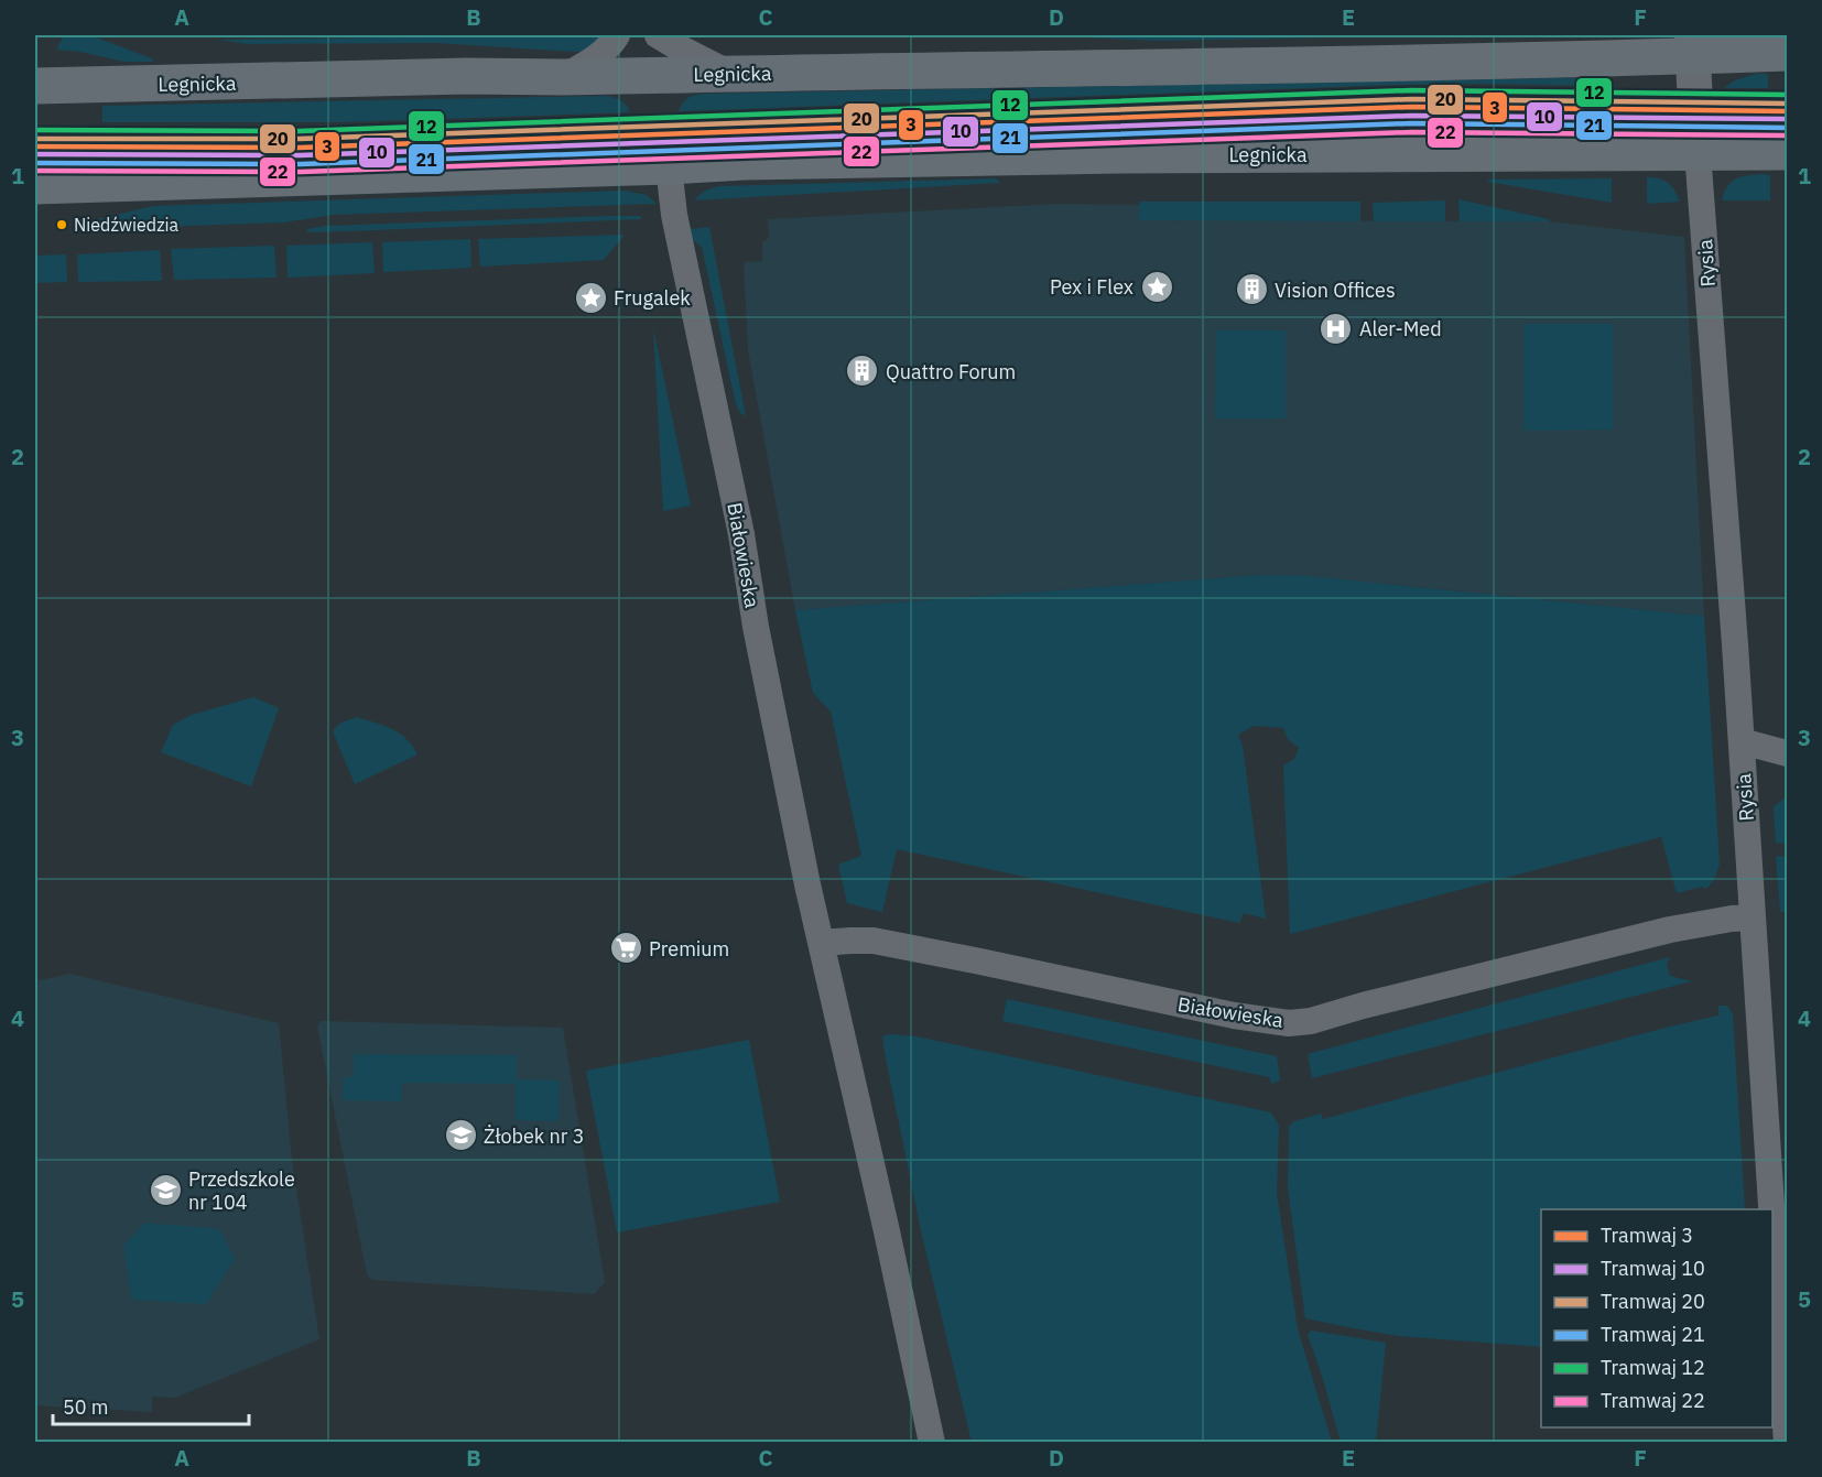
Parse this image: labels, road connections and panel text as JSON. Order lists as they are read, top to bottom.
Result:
{
  "streets": {
    "main road": ["Legnicka"],
    "street": ["Rysia", "Białowieska"]
  },
  "crossings": [
    ["Legnicka", "Rysia"],
    ["Legnicka", "Białowieska"],
    ["Rysia", "Białowieska"]
  ],
  "places": {
    "other": ["Niedźwiedzia"],
    "place": ["Pex i Flex", "Frugalek"],
    "building": ["Vision Offices", "Quattro Forum"],
    "hospital": ["Aler-Med"],
    "supermarket": ["Premium"],
    "school or university": ["Żłobek nr 3", "Przedszkole nr 104"]
  },
  "lines": [
    "tram line 12",
    "tram line 20",
    "tram line 3",
    "tram line 10",
    "tram line 21",
    "tram line 22"
  ],
  "legend": [
    "Tramwaj 3",
    "Tramwaj 10",
    "Tramwaj 20",
    "Tramwaj 21",
    "Tramwaj 12",
    "Tramwaj 22"
  ],
  "scale_bar": "50 m",
  "grid": {
    "columns": [
      "A",
      "B",
      "C",
      "D",
      "E",
      "F"
    ],
    "rows": [
      "1",
      "2",
      "3",
      "4",
      "5"
    ]
  }
}
